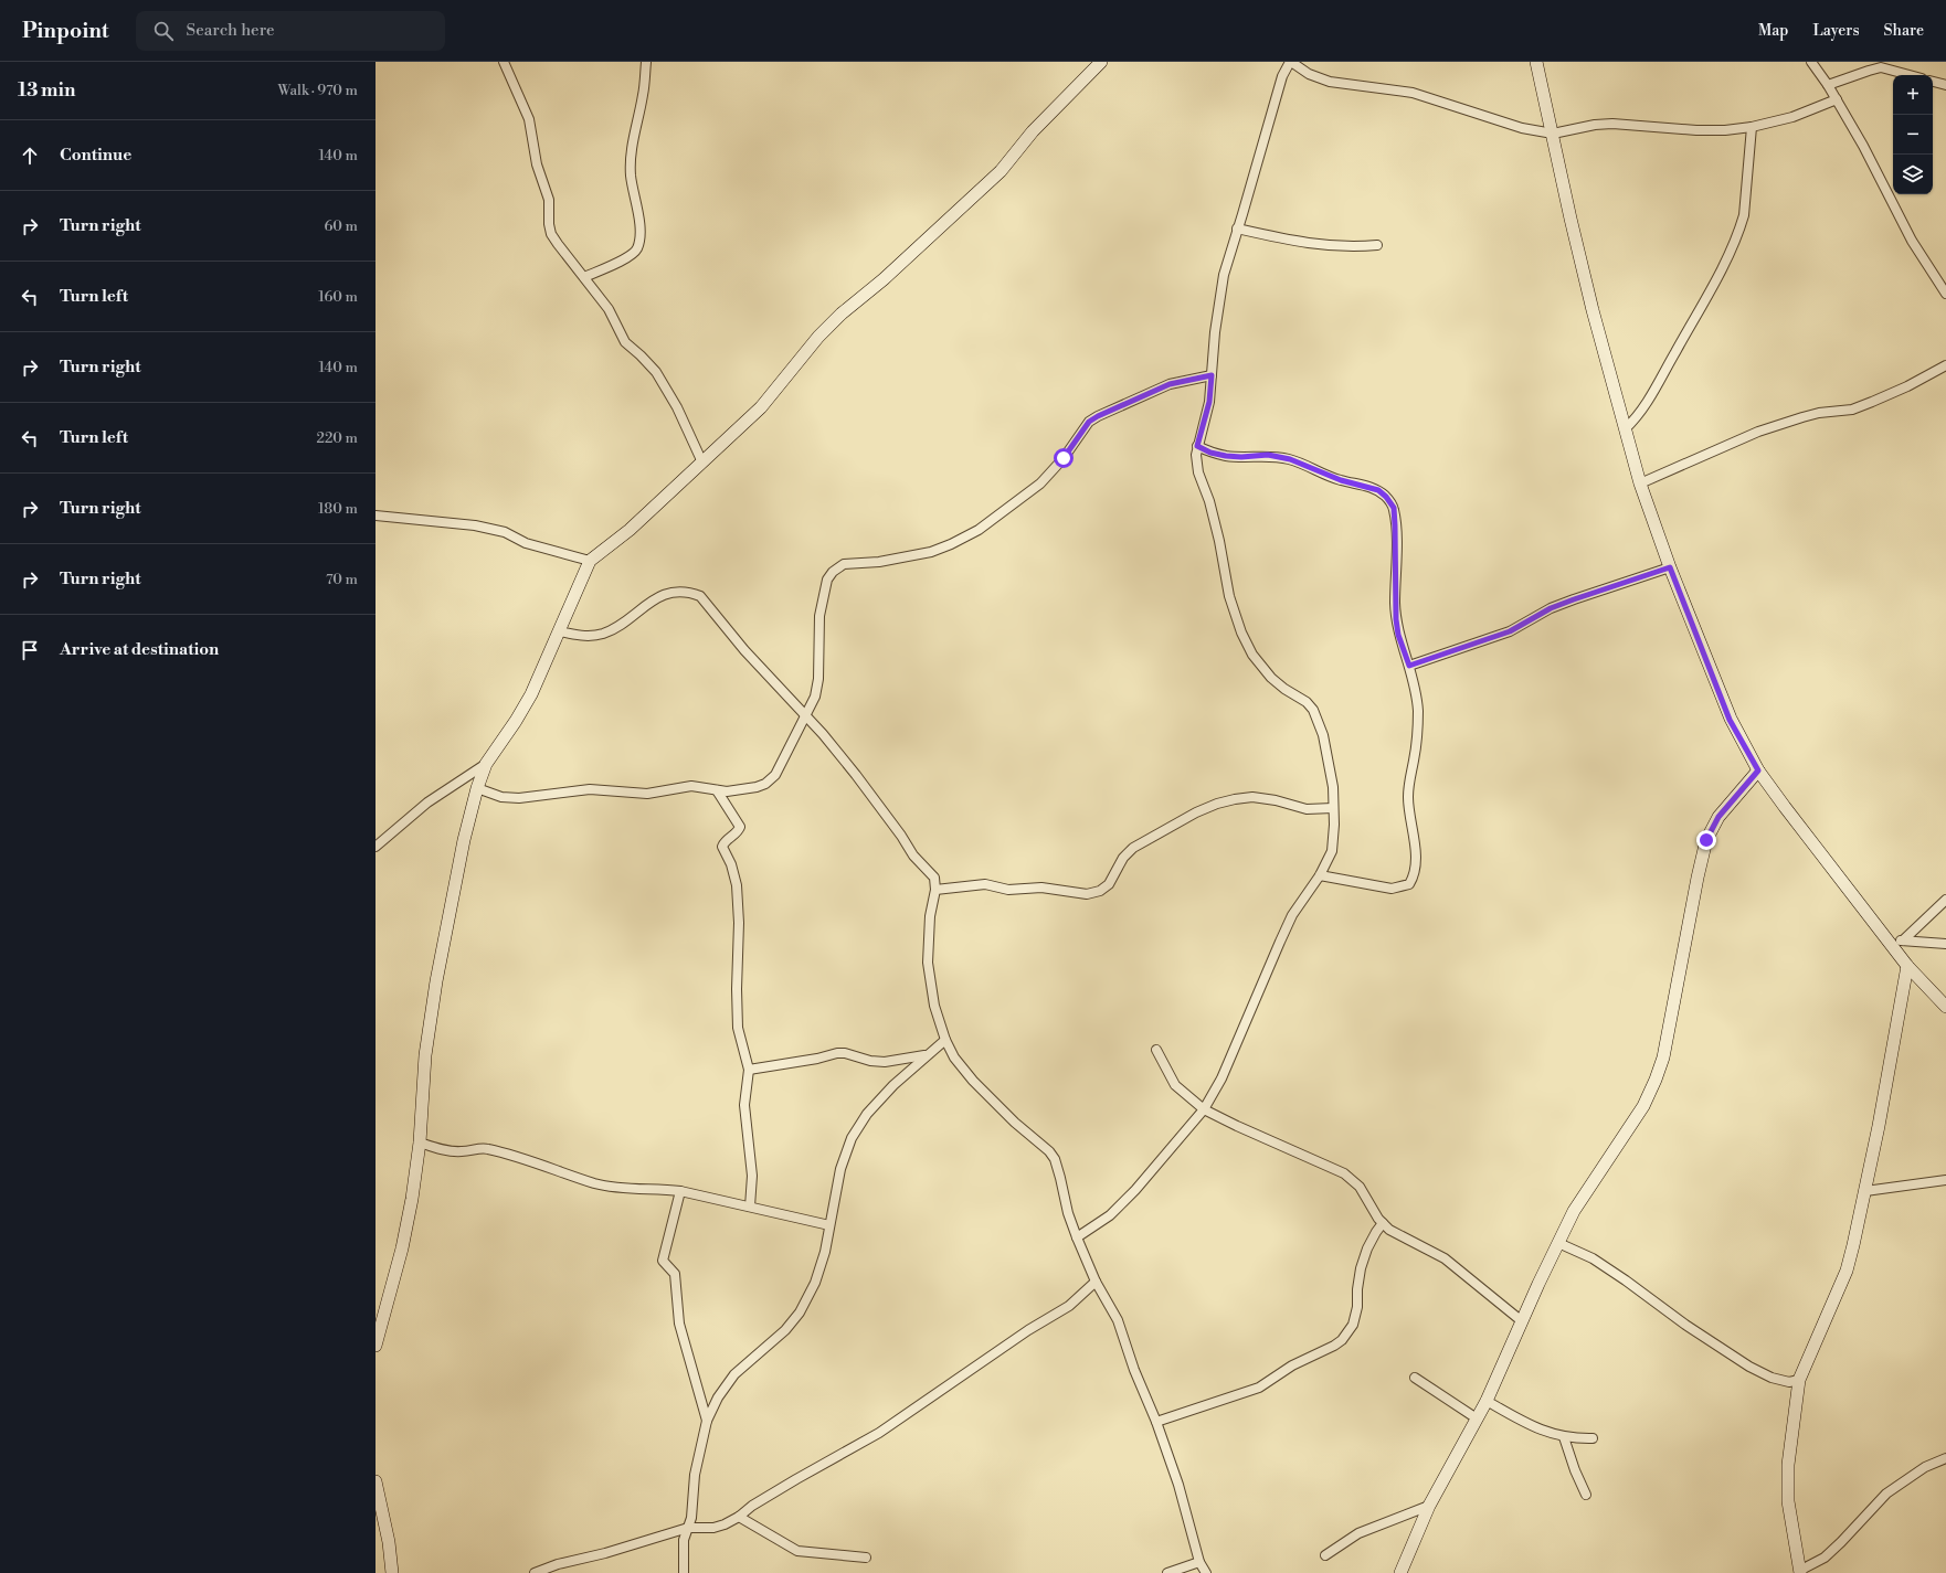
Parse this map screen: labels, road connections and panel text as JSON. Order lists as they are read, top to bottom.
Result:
{
  "page": {
    "header": "Pinpoint",
    "search": "Search here",
    "nav": ["Map", "Layers", "Share"],
    "heading": ["13 min", "Walk · 970 m"],
    "map_buttons": ["+", "−"],
    "list": [
      ["Continue", "140 m"],
      ["Turn right", "60 m"],
      ["Turn left", "160 m"],
      ["Turn right", "140 m"],
      ["Turn left", "220 m"],
      ["Turn right", "180 m"],
      ["Turn right", "70 m"],
      "Arrive at destination"
    ]
  }
}
